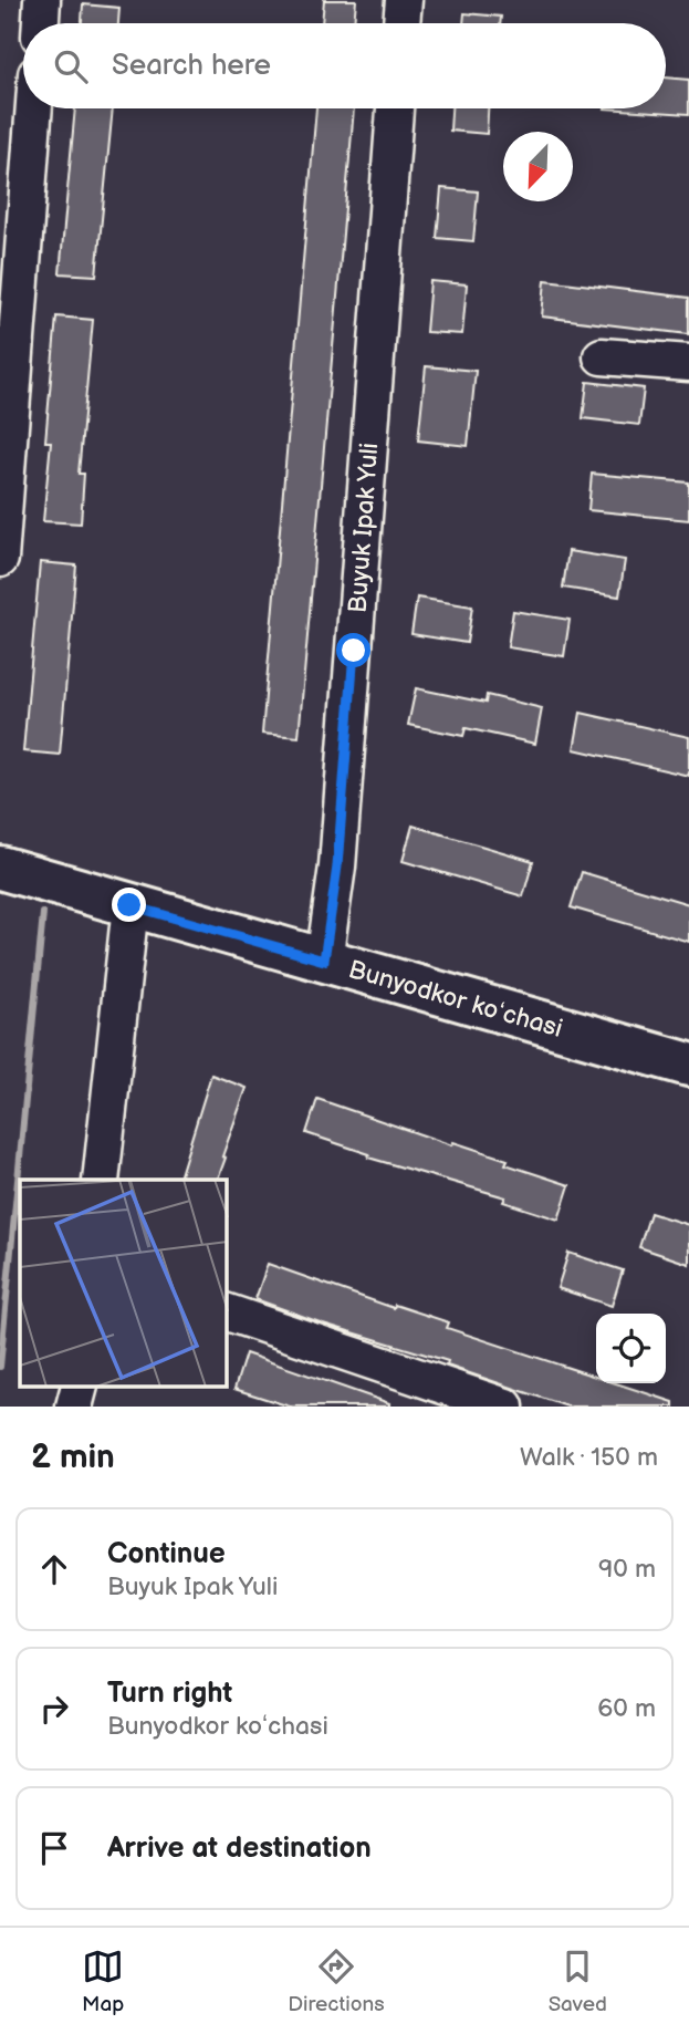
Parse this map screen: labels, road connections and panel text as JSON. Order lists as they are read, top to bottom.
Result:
{
  "streets": {
    "main road": ["Bunyodkor koʻchasi"],
    "street": ["Buyuk Ipak Yuli"]
  },
  "crossings": [
    ["Buyuk Ipak Yuli", "Bunyodkor koʻchasi"]
  ],
  "north": "bottom left",
  "page": {
    "search": "Search here",
    "heading": ["2 min", "Walk · 150 m"],
    "list": [
      ["Continue", "Buyuk Ipak Yuli", "90 m"],
      ["Turn right", "Bunyodkor koʻchasi", "60 m"],
      "Arrive at destination"
    ],
    "nav": ["Map", "Directions", "Saved"]
  }
}
